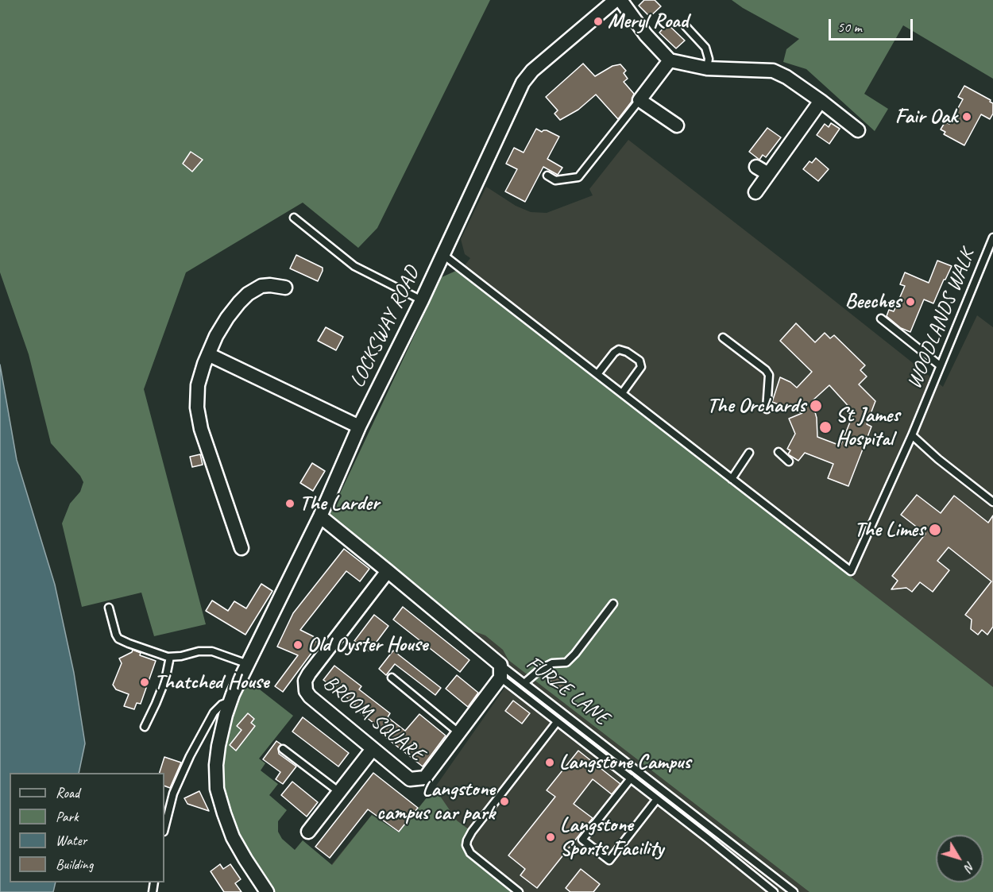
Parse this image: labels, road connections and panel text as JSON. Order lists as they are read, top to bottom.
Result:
{
  "streets": {
    "street": ["LOCKSWAY ROAD", "FURZE LANE", "BROOM SQUARE"],
    "lane": ["WOODLANDS WALK"]
  },
  "crossings": [
    ["LOCKSWAY ROAD", "FURZE LANE"],
    ["FURZE LANE", "BROOM SQUARE"]
  ],
  "places": [
    "Meryl Road",
    "Fair Oak",
    "Beeches",
    "The Orchards",
    "St James Hospital",
    "The Larder",
    "The Limes",
    "Old Oyster House",
    "Thatched House",
    "Langstone Campus",
    "Langstone campus car park",
    "Langstone Sports Facility"
  ],
  "legend": [
    "Road",
    "Park",
    "Water",
    "Building"
  ],
  "scale_bar": "50 m",
  "north": "bottom right"
}
